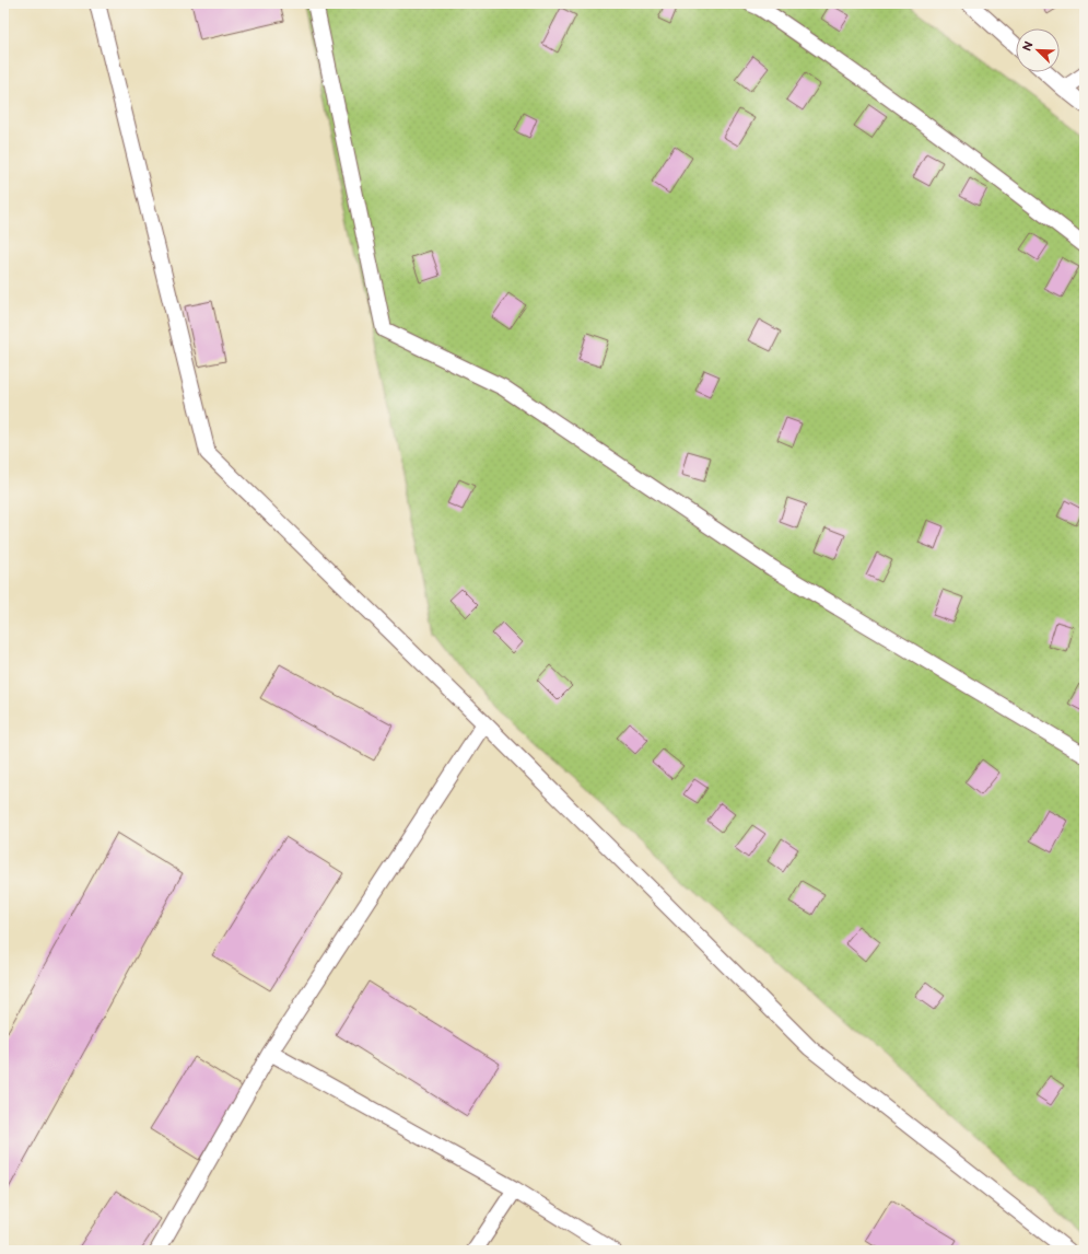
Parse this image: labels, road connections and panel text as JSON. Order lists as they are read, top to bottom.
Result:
{
  "north": "top left"
}
